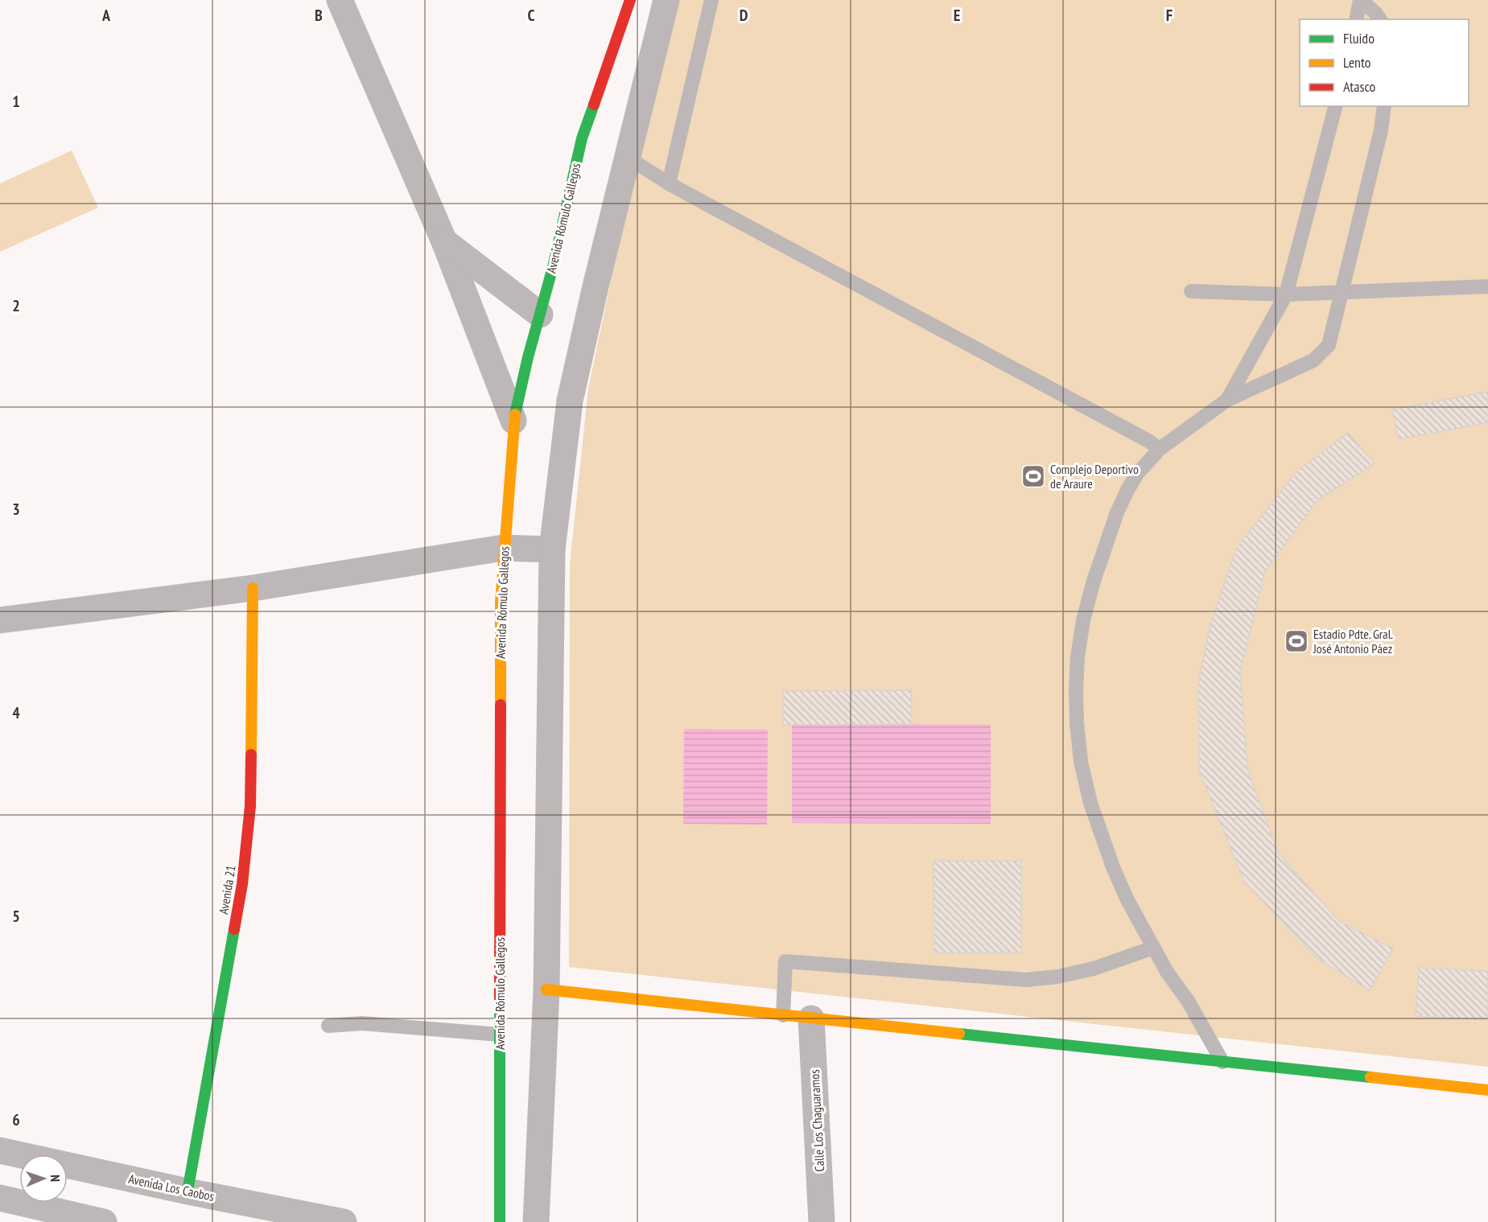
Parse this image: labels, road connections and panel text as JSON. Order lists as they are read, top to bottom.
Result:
{
  "streets": {
    "street": [
      "Avenida Rómulo Gallegos",
      "Avenida 21",
      "Calle Los Chaguaramos",
      "Avenida Los Caobos"
    ]
  },
  "crossings": [
    ["Avenida 21", "Avenida Los Caobos"]
  ],
  "places": {
    "sports": ["Complejo Deportivo de Araure", "Estadio Pdte. Gral. José Antonio Páez"]
  },
  "legend": ["Fluido", "Lento", "Atasco"],
  "north": "right",
  "grid": {
    "columns": [
      "A",
      "B",
      "C",
      "D",
      "E",
      "F"
    ],
    "rows": [
      "1",
      "2",
      "3",
      "4",
      "5",
      "6"
    ]
  }
}
